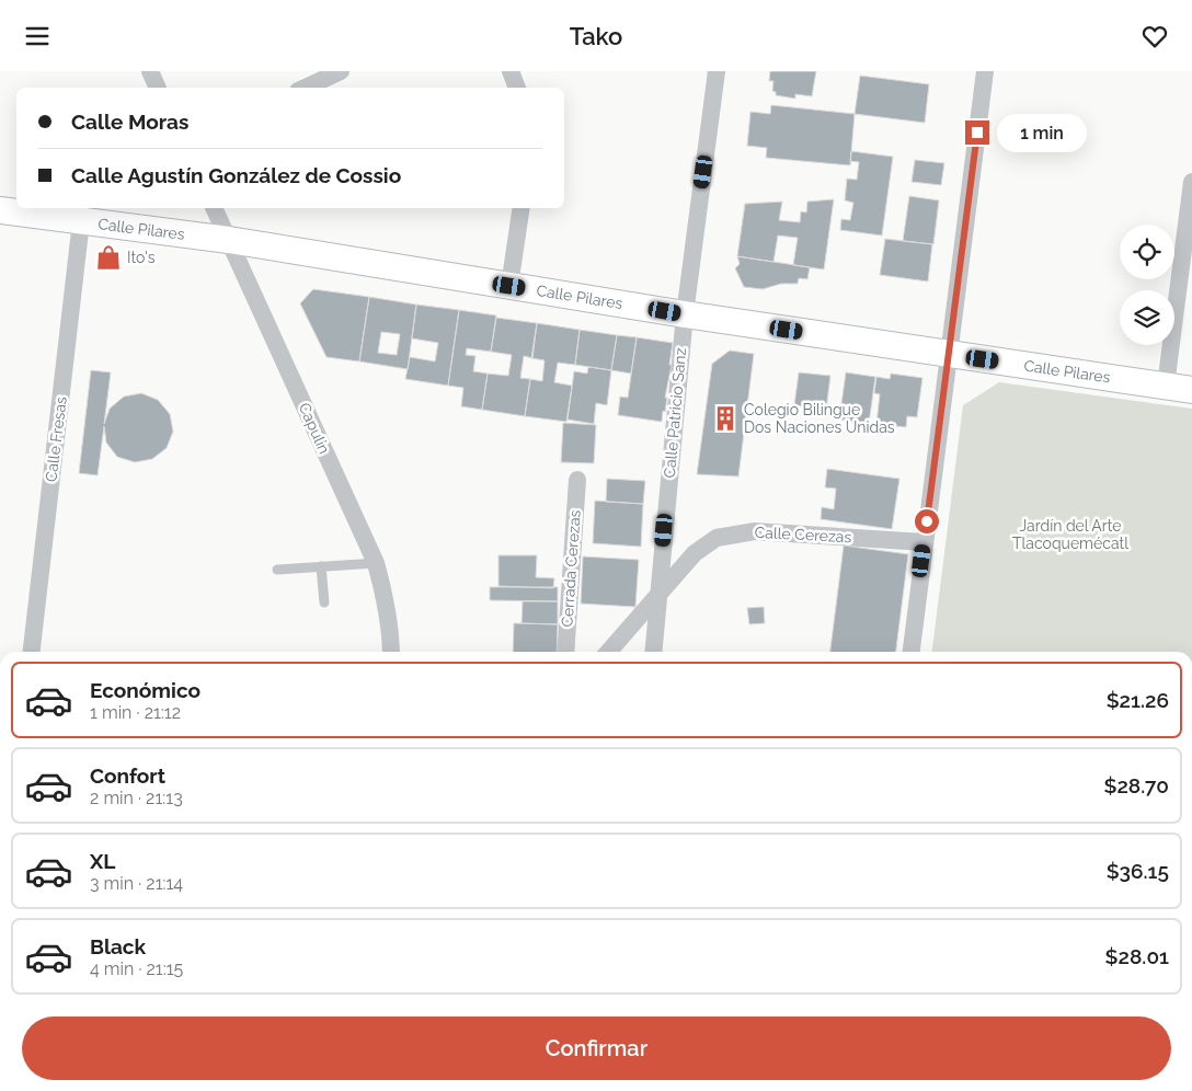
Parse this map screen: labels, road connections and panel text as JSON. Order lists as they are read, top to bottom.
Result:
{
  "streets": {
    "street": [
      "Calle Pilares",
      "Calle Patricio Sanz",
      "Capulin",
      "Calle Fresas",
      "Calle Cerezas",
      "Cerrada Cerezas"
    ]
  },
  "crossings": [
    ["Calle Pilares", "Calle Patricio Sanz"],
    ["Calle Pilares", "Capulin"],
    ["Calle Pilares", "Calle Fresas"],
    ["Calle Patricio Sanz", "Calle Cerezas"]
  ],
  "parks": ["Jardín del Arte Tlacoquemécatl"],
  "places": {
    "shop": ["Ito's"],
    "building": ["Colegio Bilingue Dos Naciones Unidas"]
  },
  "page": {
    "header": "Tako",
    "banner": ["Calle Moras", "Calle Agustín González de Cossio"],
    "bubble": "1 min",
    "list": [
      {
        "name": "Económico",
        "note": "1 min · 21:12",
        "value": "$21.26"
      },
      {
        "name": "Confort",
        "note": "2 min · 21:13",
        "value": "$28.70"
      },
      {
        "name": "XL",
        "note": "3 min · 21:14",
        "value": "$36.15"
      },
      {
        "name": "Black",
        "note": "4 min · 21:15",
        "value": "$28.01"
      }
    ],
    "buttons": "Confirmar"
  }
}
